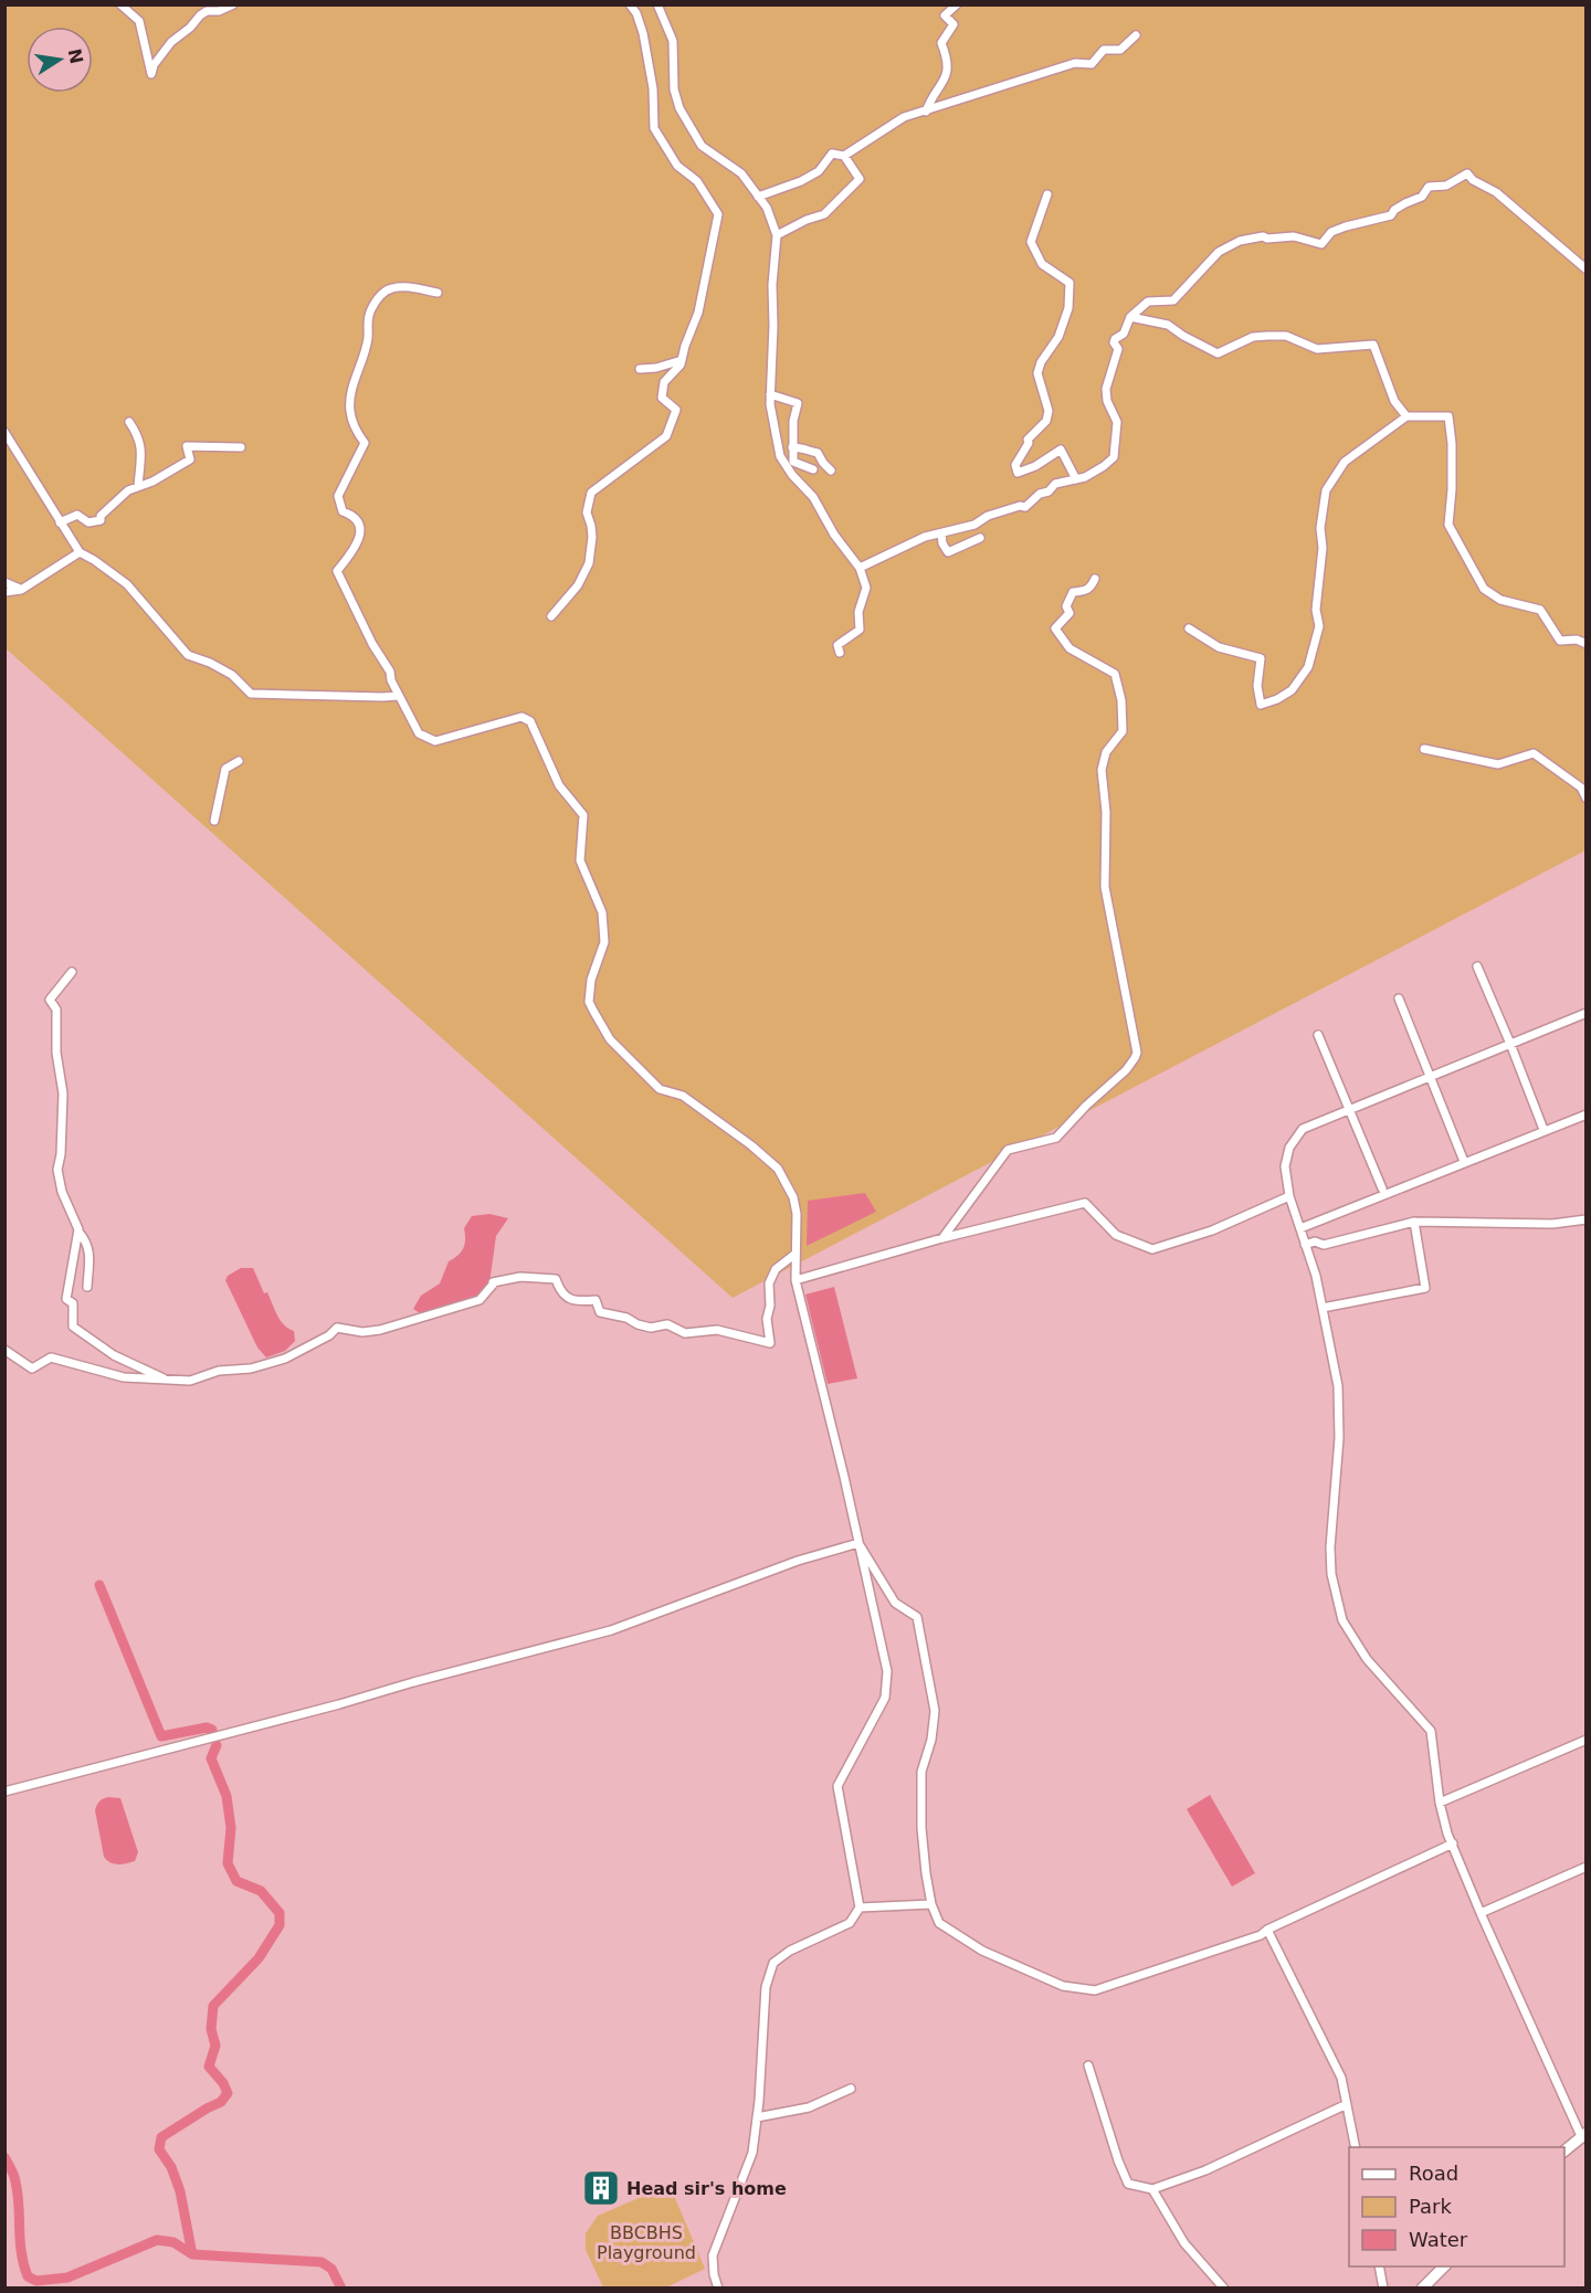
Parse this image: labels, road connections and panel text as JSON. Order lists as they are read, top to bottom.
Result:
{
  "parks": ["BBCBHS Playground"],
  "places": {
    "building": ["Head sir's home"]
  },
  "legend": ["Road", "Park", "Water"],
  "north": "right"
}
